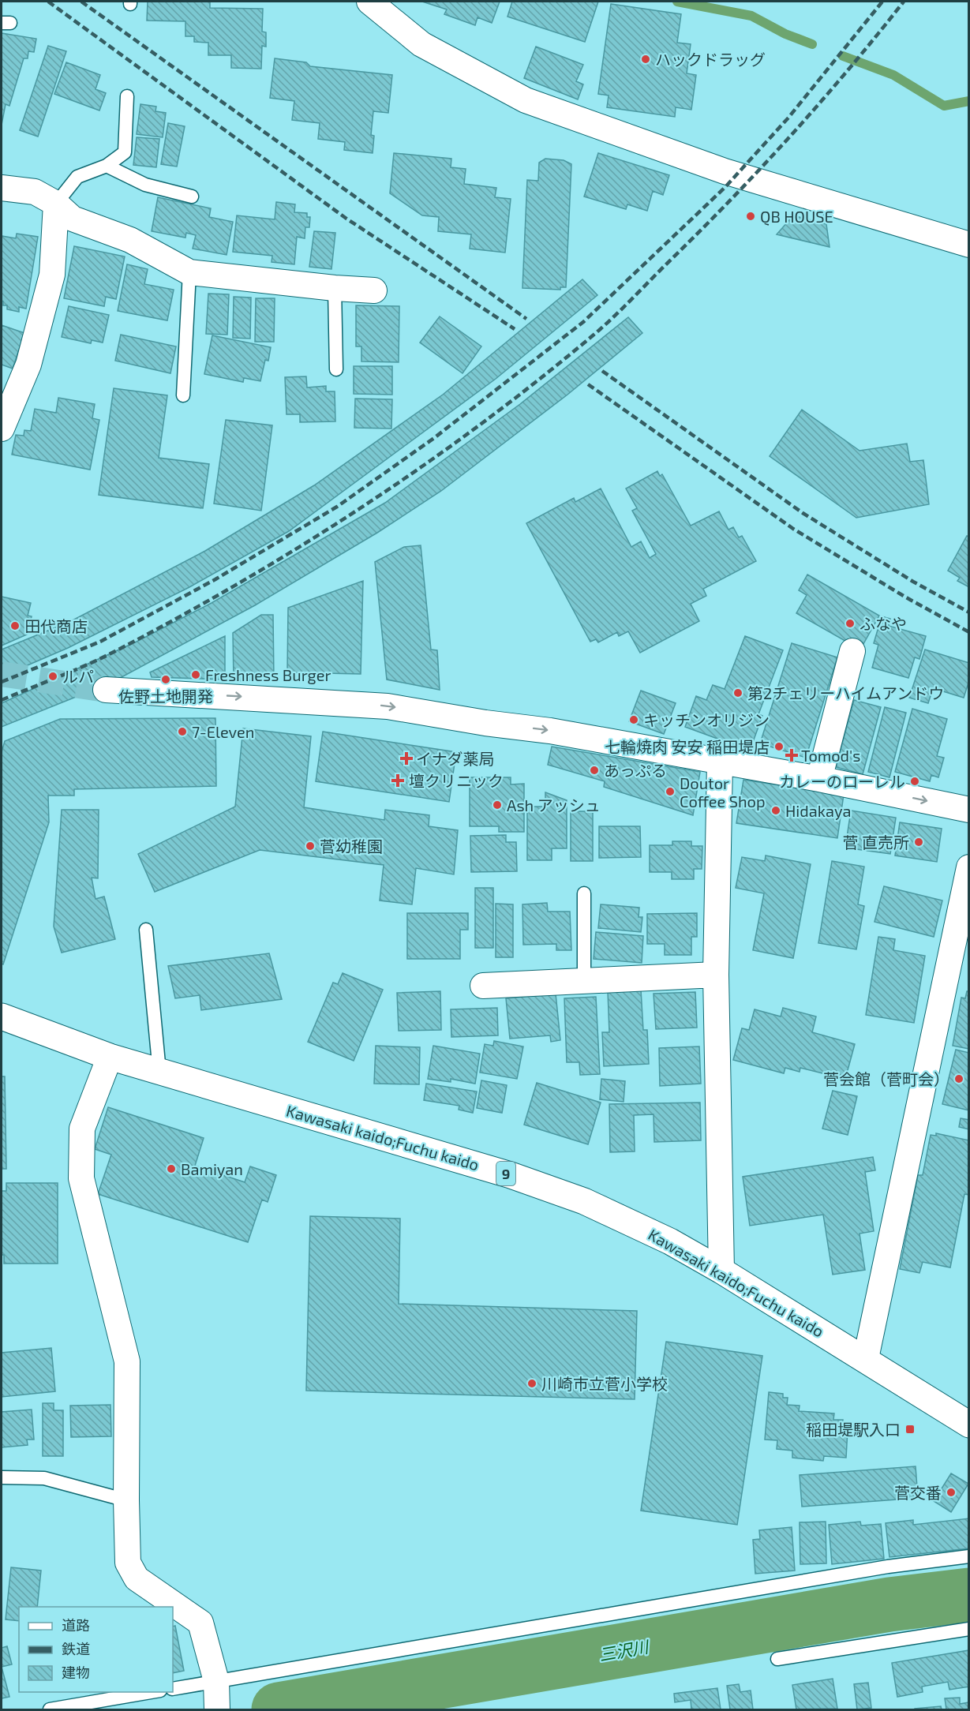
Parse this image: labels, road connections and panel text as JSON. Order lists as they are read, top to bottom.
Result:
{
  "streets": {
    "main road": ["Kawasaki kaido;Fuchu kaido", "9"]
  },
  "water": ["三沢川"],
  "places": {
    "other": [
      "ハックドラッグ",
      "QB HOUSE",
      "ふなや",
      "田代商店",
      "Freshness Burger",
      "ルパ",
      "佐野土地開発",
      "第2チェリーハイムアンドウ",
      "キッチンオリジン",
      "7-Eleven",
      "七輪焼肉 安安 稲田堤店",
      "あっぷる",
      "カレーのローレル",
      "Doutor Coffee Shop",
      "Ash アッシュ",
      "Hidakaya",
      "菅 直売所",
      "菅幼稚園",
      "菅会館（菅町会）",
      "Bamiyan",
      "川崎市立菅小学校",
      "菅交番"
    ],
    "health": ["Tomod's", "イナダ薬局", "壇クリニック"],
    "transit": ["稲田堤駅入口"]
  },
  "legend": ["道路", "鉄道", "建物"]
}
